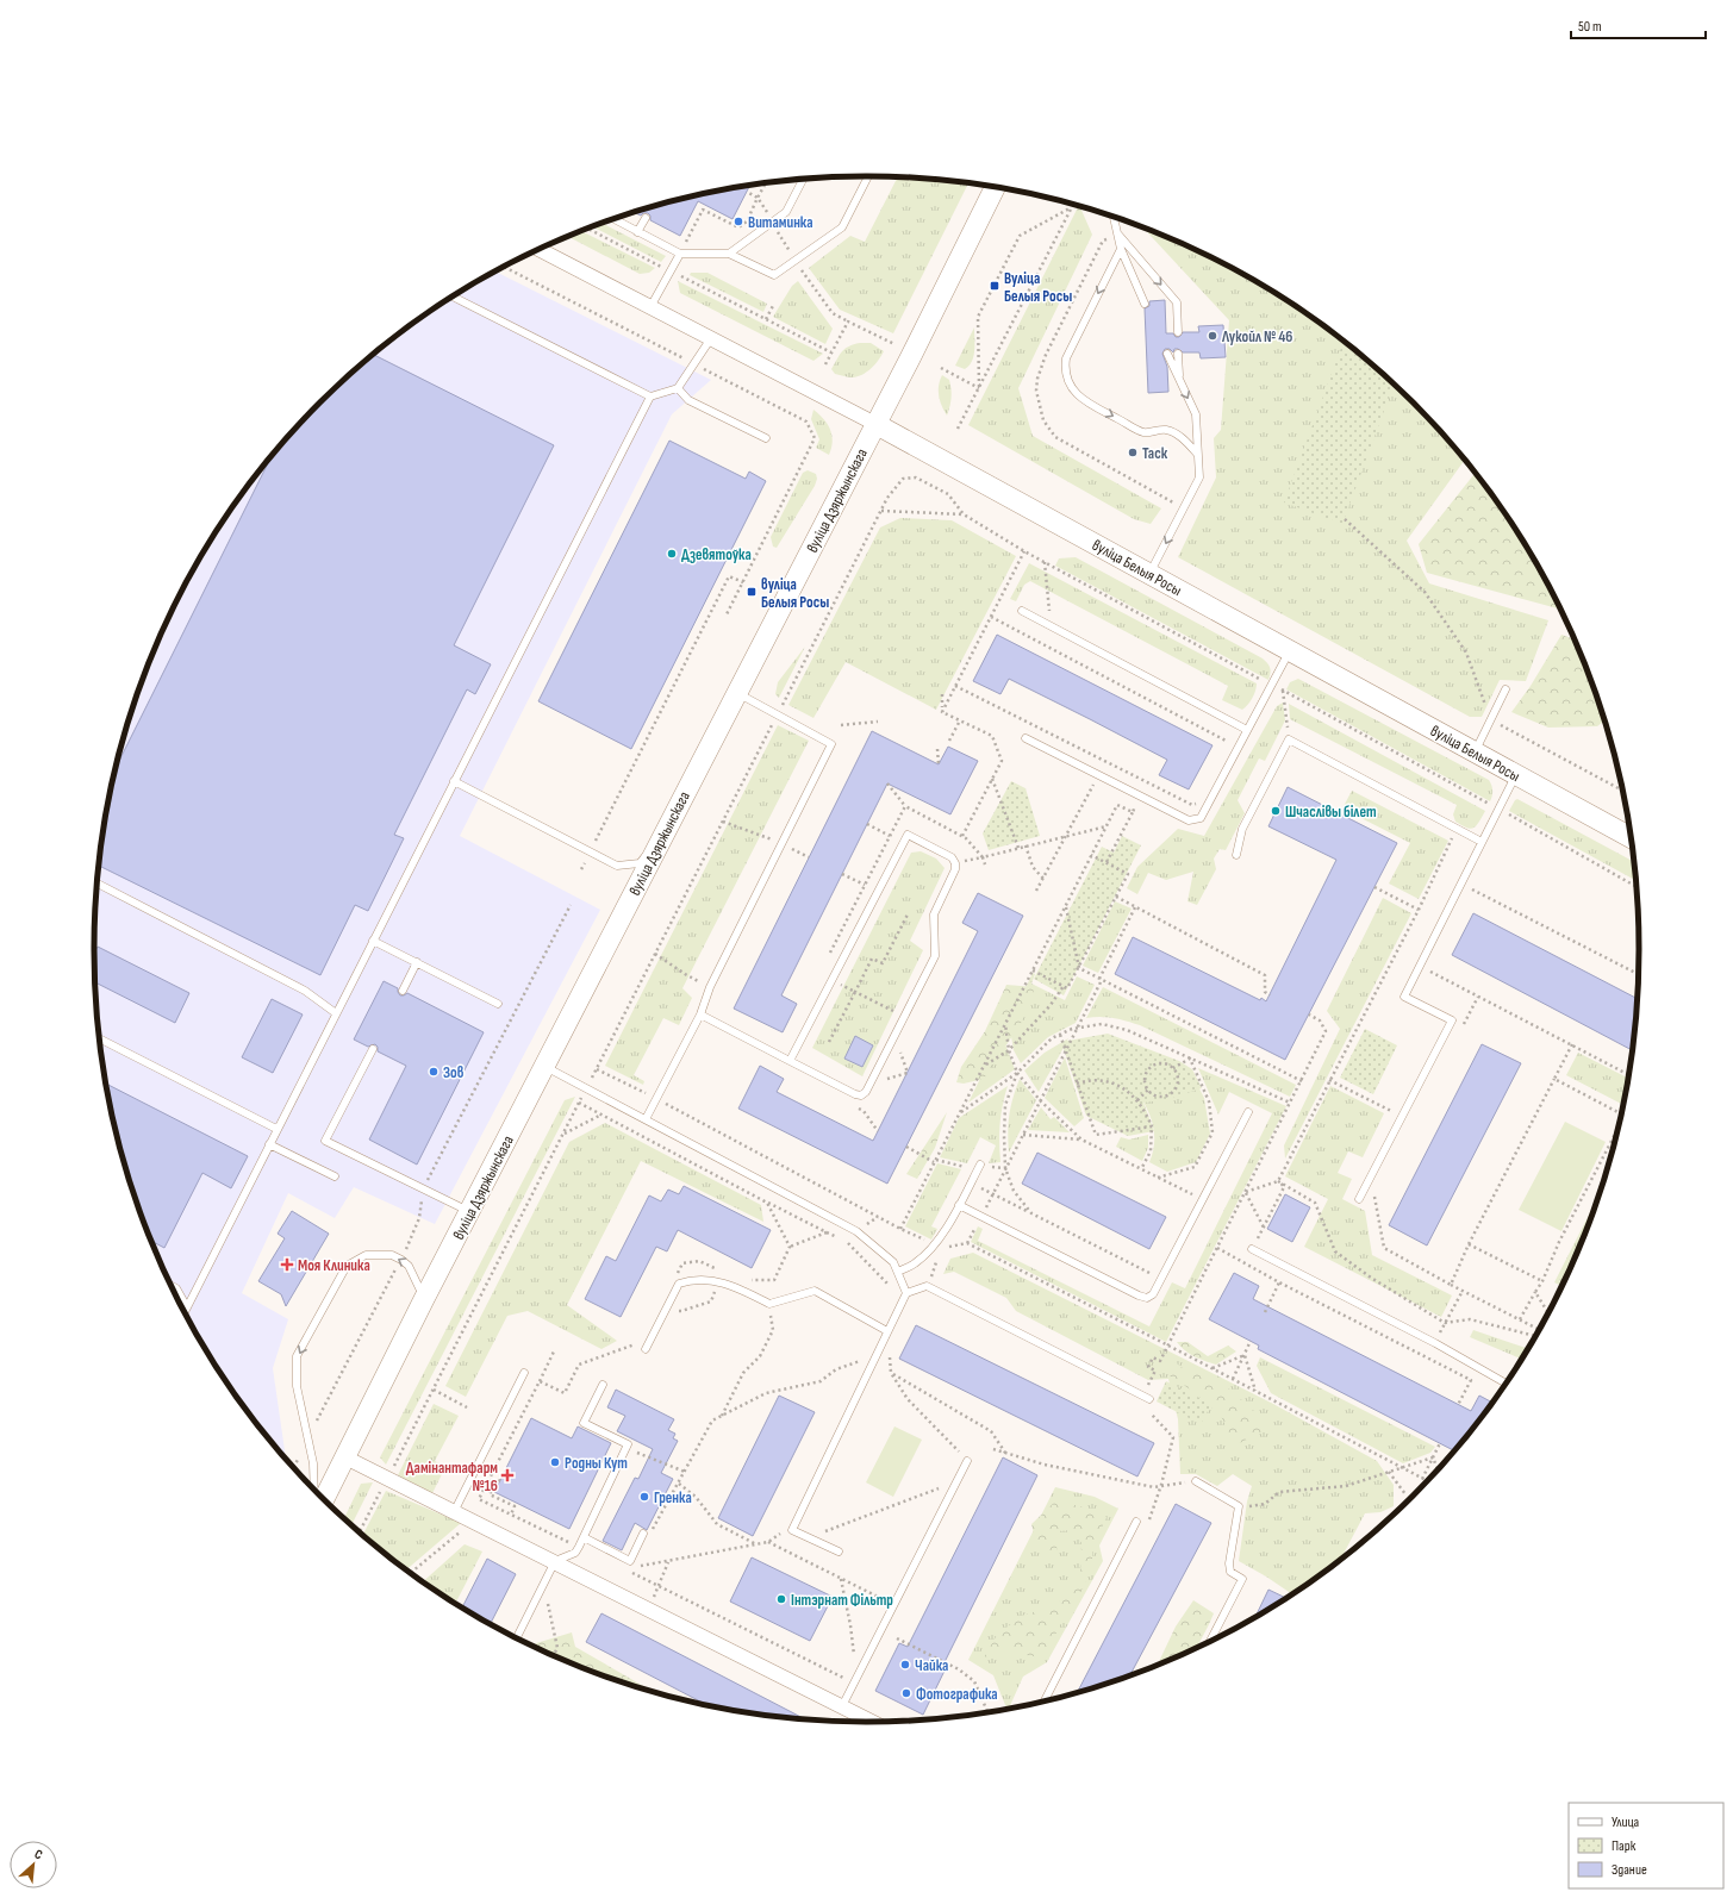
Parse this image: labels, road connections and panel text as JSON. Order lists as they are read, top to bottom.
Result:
{
  "streets": {
    "main road": ["вуліца Дзяржынскага", "вуліца Белыя Росы"]
  },
  "crossings": [
    ["вуліца Дзяржынскага", "вуліца Белыя Росы"]
  ],
  "places": {
    "other": [
      "Витаминка",
      "Лукойл № 46",
      "Таск",
      "Дзевятоўка",
      "Шчаслівы білет",
      "Зов",
      "Родны Кут",
      "Гренка",
      "Інтэрнат Фільтр",
      "Чайка",
      "Фотографика"
    ],
    "transit": ["Вуліца Белыя Росы", "вуліца Белыя Росы"],
    "health": ["Моя Клиника", "Дамінантафарм №16"]
  },
  "legend": ["Улица", "Парк", "Здание"],
  "scale_bar": "50 m",
  "north": "top right"
}
